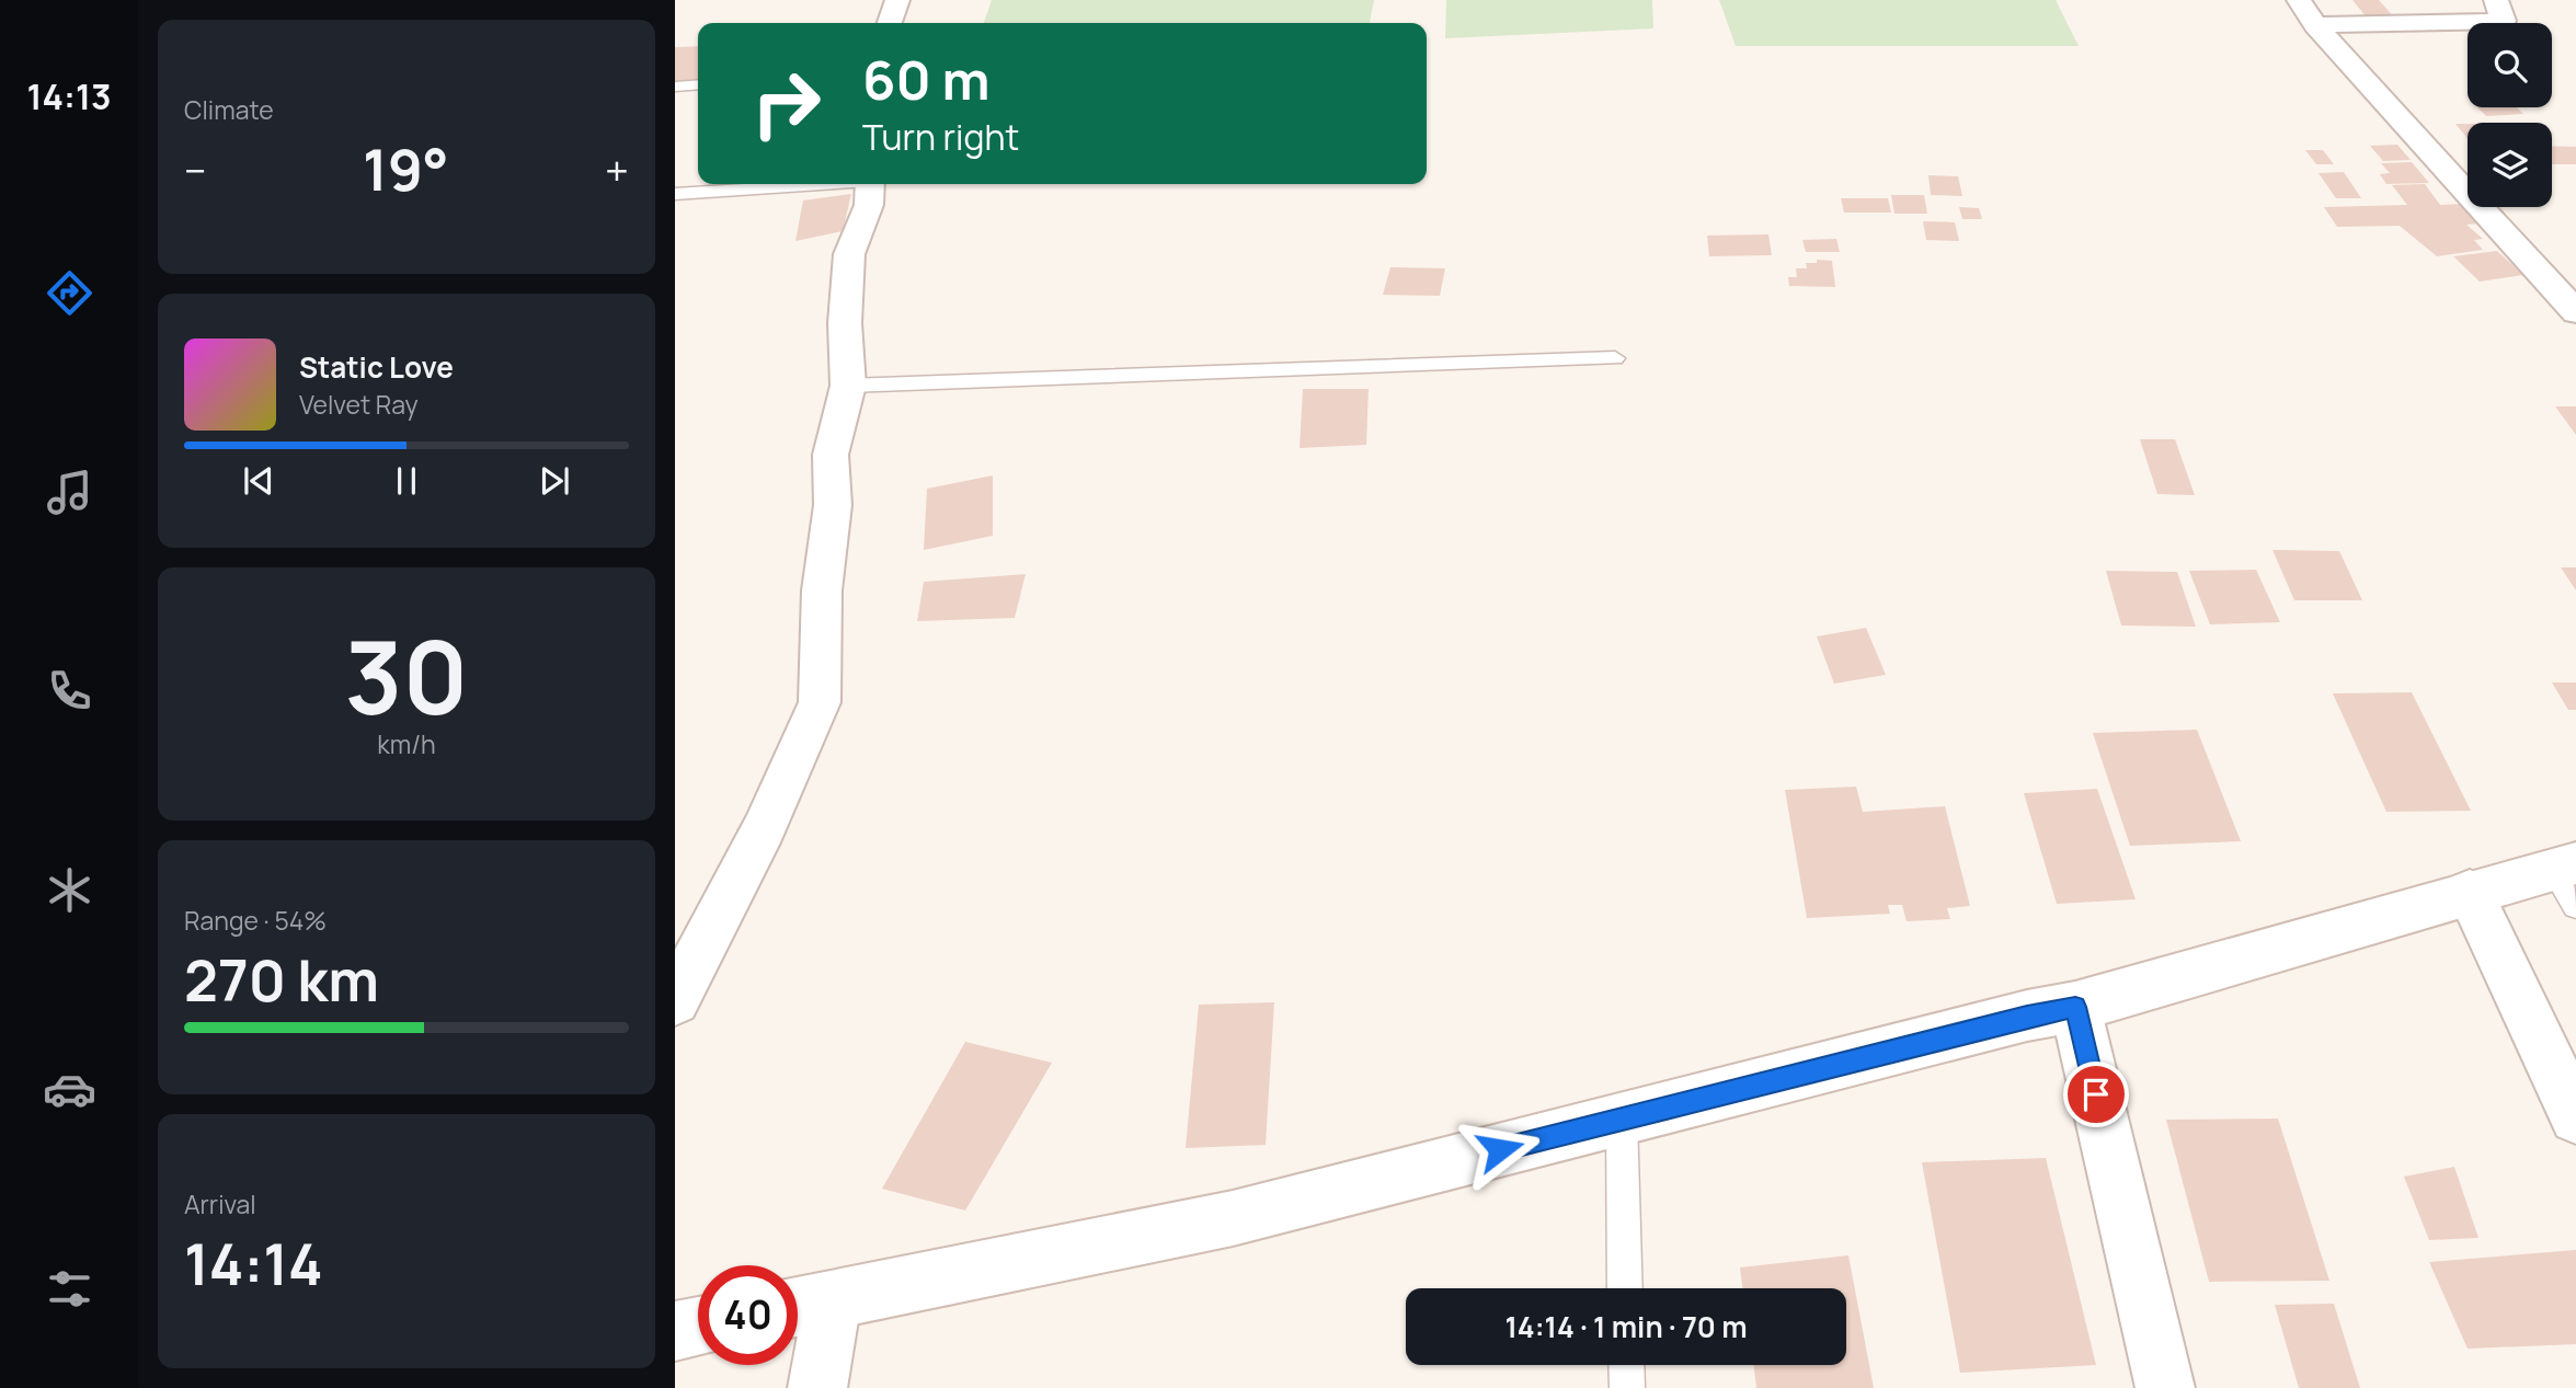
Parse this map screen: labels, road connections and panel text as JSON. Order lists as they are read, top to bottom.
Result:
{
  "page": {
    "tabs": "14:13",
    "tile": [
      "Climate",
      ["30", "km/h"],
      ["Range · 54%", "270 km"],
      ["Arrival", "14:14"]
    ],
    "turn": ["60 m", "Turn right"],
    "heat": ["−", "19°", "+"],
    "song": ["Static Love", "Velvet Ray"],
    "limit": "40",
    "trip": "14:14 · 1 min · 70 m"
  }
}
